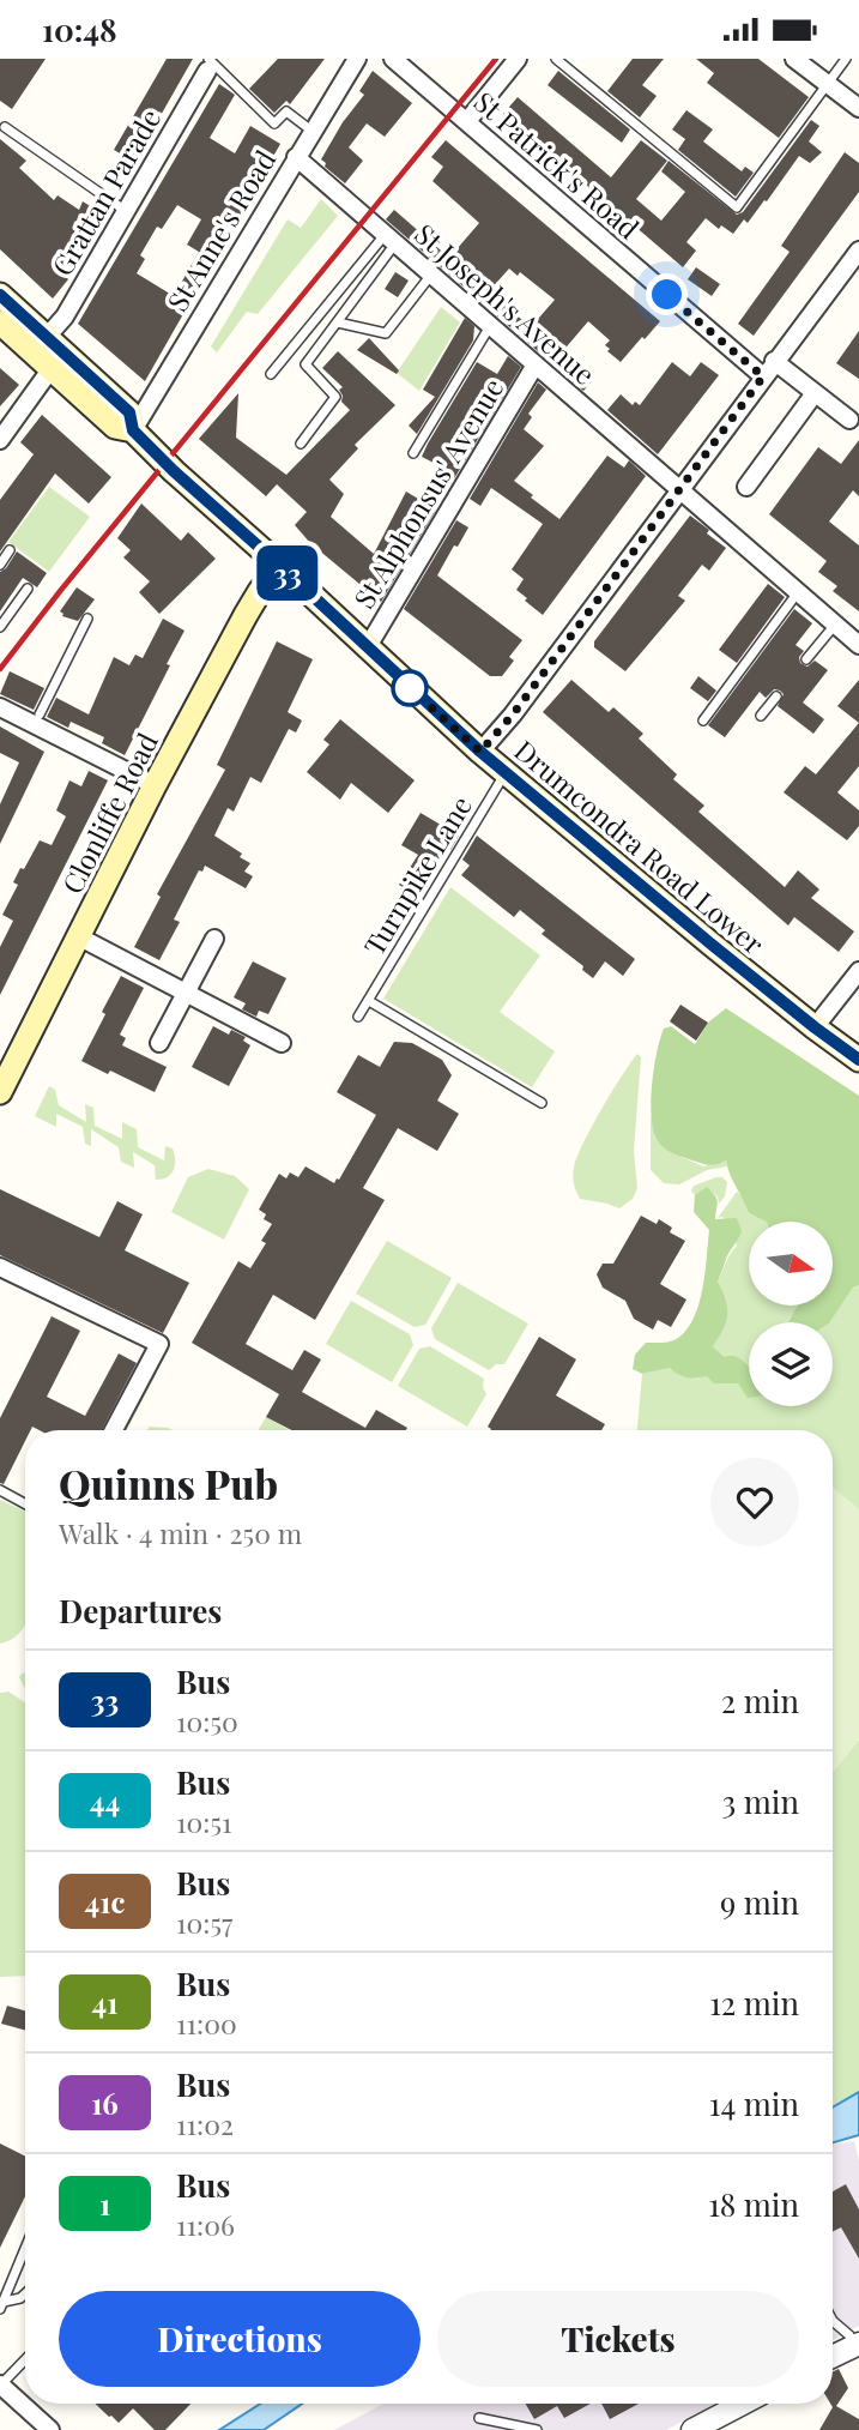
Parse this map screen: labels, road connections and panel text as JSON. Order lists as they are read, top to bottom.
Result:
{
  "streets": {
    "main road": ["Clonliffe Road", "Drumcondra Road Lower"],
    "street": [
      "St Patrick's Road",
      "Grattan Parade",
      "St Anne's Road",
      "St Joseph's Avenue",
      "St Alphonsus' Avenue"
    ],
    "lane": ["Turnpike Lane"]
  },
  "crossings": [
    ["Grattan Parade", "Drumcondra Road Lower"],
    ["St Anne's Road", "St Joseph's Avenue"],
    ["St Anne's Road", "Drumcondra Road Lower"],
    ["St Joseph's Avenue", "St Alphonsus' Avenue"],
    ["St Alphonsus' Avenue", "Drumcondra Road Lower"],
    ["Clonliffe Road", "Drumcondra Road Lower"],
    ["Drumcondra Road Lower", "Turnpike Lane"]
  ],
  "lines": ["bus line 33"],
  "north": "right",
  "page": {
    "status": "10:48",
    "on_map": "33",
    "heading": [
      ["Quinns Pub", "Walk · 4 min · 250 m"],
      "Departures"
    ],
    "list": [
      {
        "mark": "33",
        "name": "Bus",
        "note": "10:50",
        "value": "2 min"
      },
      {
        "mark": "44",
        "name": "Bus",
        "note": "10:51",
        "value": "3 min"
      },
      {
        "mark": "41c",
        "name": "Bus",
        "note": "10:57",
        "value": "9 min"
      },
      {
        "mark": "41",
        "name": "Bus",
        "note": "11:00",
        "value": "12 min"
      },
      {
        "mark": "16",
        "name": "Bus",
        "note": "11:02",
        "value": "14 min"
      },
      {
        "mark": "1",
        "name": "Bus",
        "note": "11:06",
        "value": "18 min"
      }
    ],
    "buttons": ["Directions", "Tickets"]
  }
}
